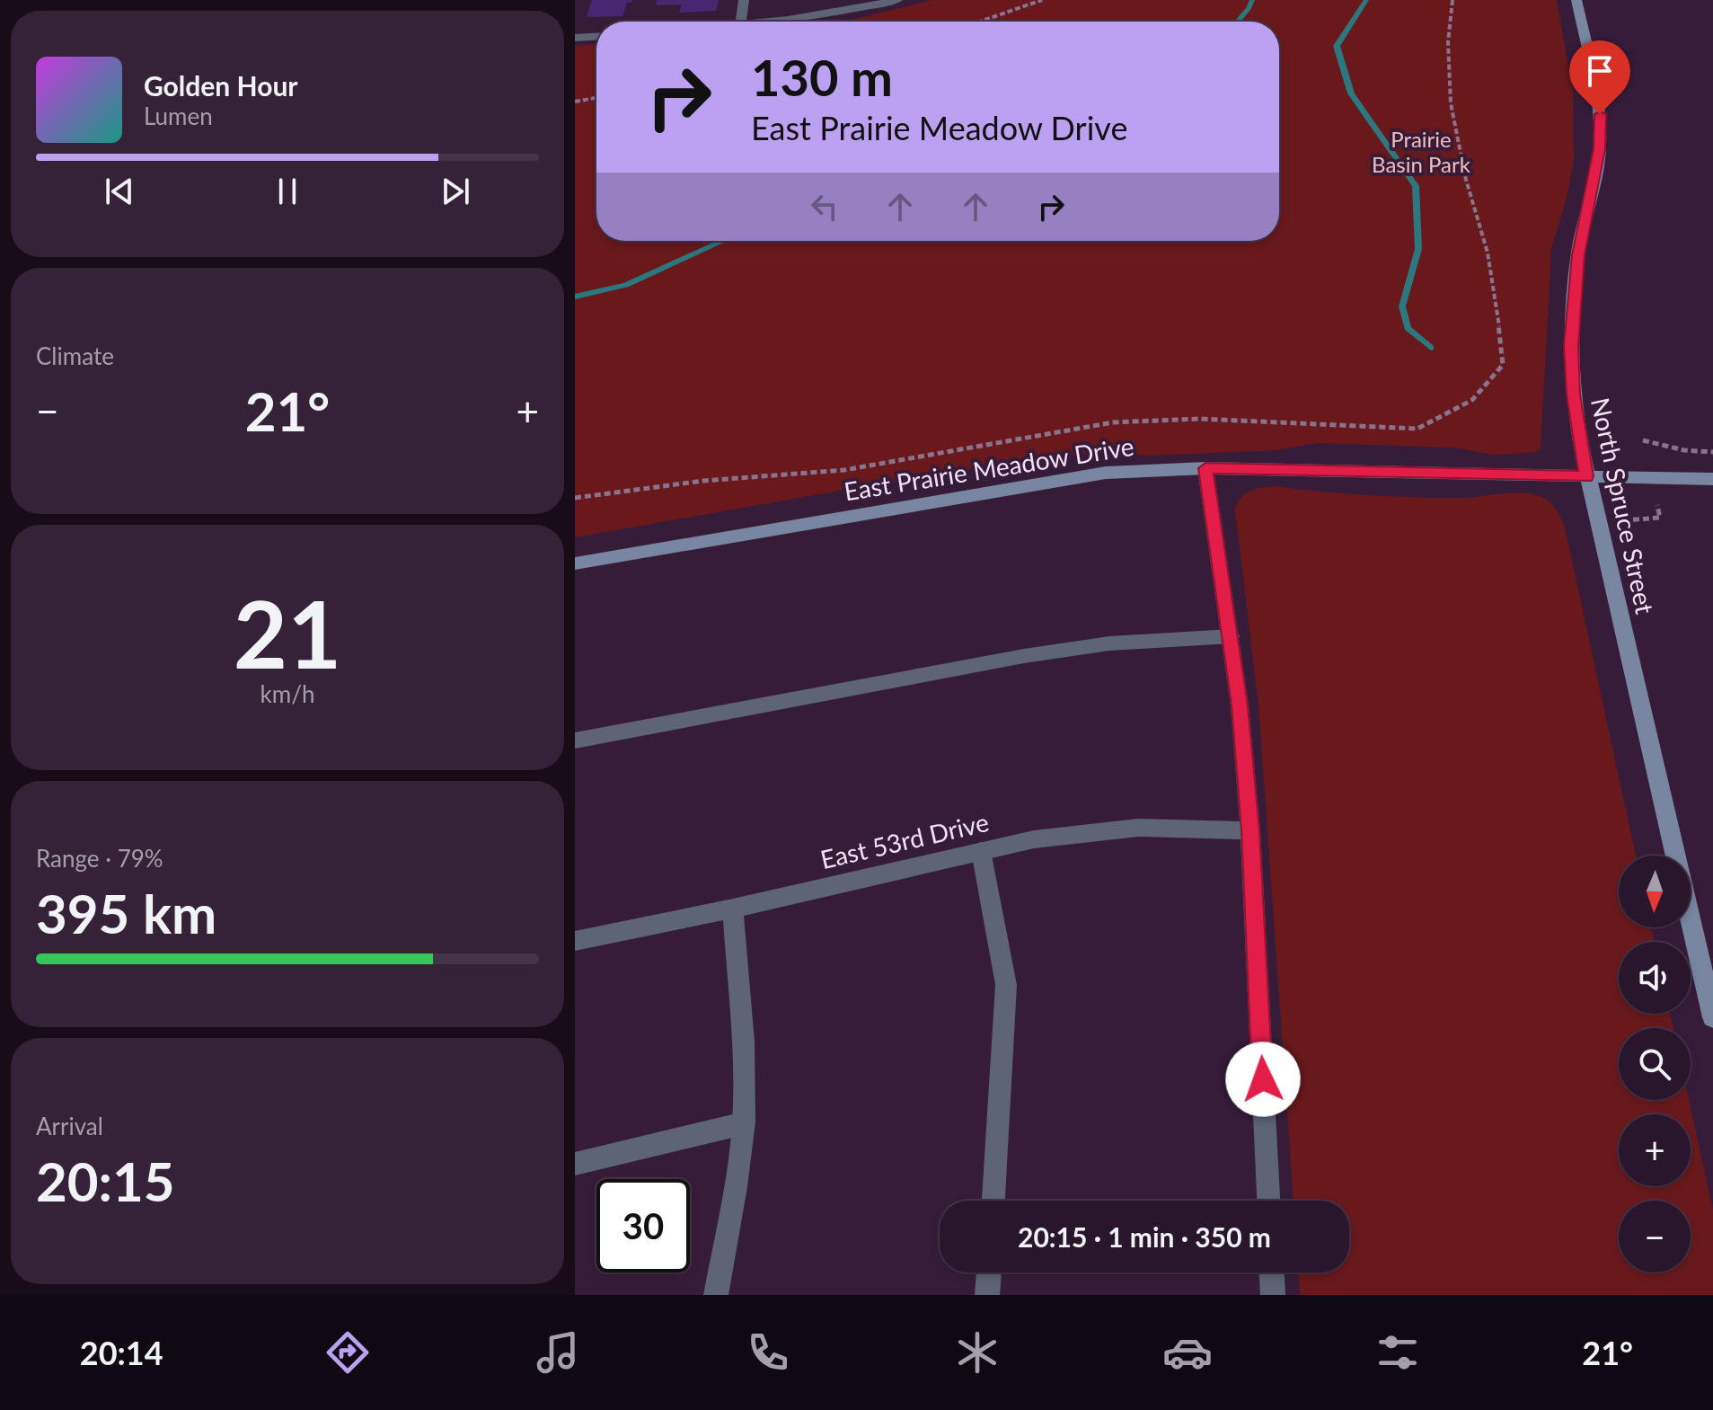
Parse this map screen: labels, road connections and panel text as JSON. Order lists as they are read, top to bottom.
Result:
{
  "streets": {
    "street": ["East Prairie Meadow Drive", "North Spruce Street", "East 53rd Drive"]
  },
  "crossings": [
    ["East Prairie Meadow Drive", "North Spruce Street"]
  ],
  "parks": ["Prairie Basin Park"],
  "north": "bottom",
  "page": {
    "turn": ["130 m", "East Prairie Meadow Drive"],
    "song": ["Golden Hour", "Lumen"],
    "tile": [
      "Climate",
      ["21", "km/h"],
      ["Range · 79%", "395 km"],
      ["Arrival", "20:15"]
    ],
    "heat": ["−", "21°", "+"],
    "map_buttons": ["+", "−"],
    "limit": "30",
    "trip": "20:15 · 1 min · 350 m",
    "tabs": ["20:14", "21°"]
  }
}
